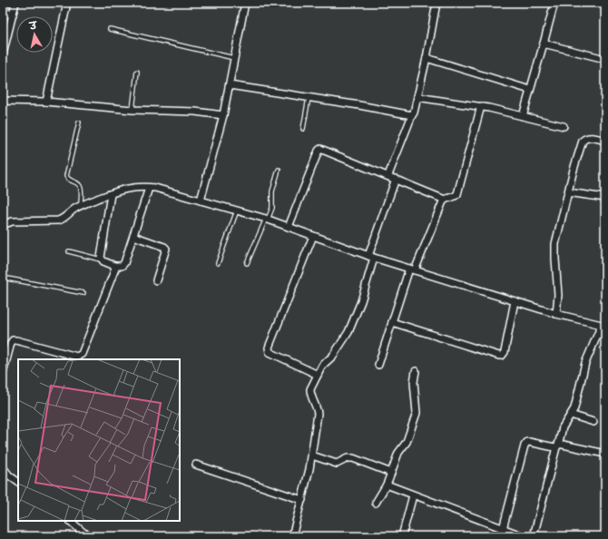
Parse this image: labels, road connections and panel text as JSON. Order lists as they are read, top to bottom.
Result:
{
  "north": "top"
}
